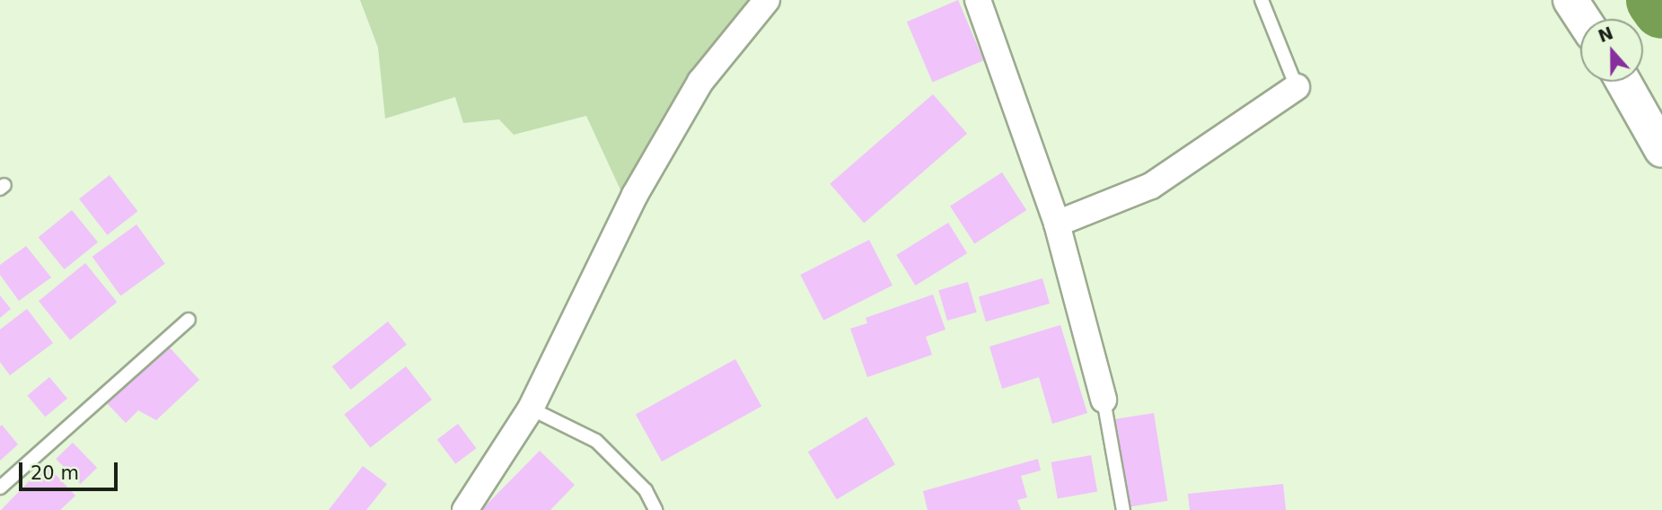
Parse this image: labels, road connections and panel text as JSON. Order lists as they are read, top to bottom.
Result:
{
  "scale_bar": "20 m",
  "north": "top"
}
